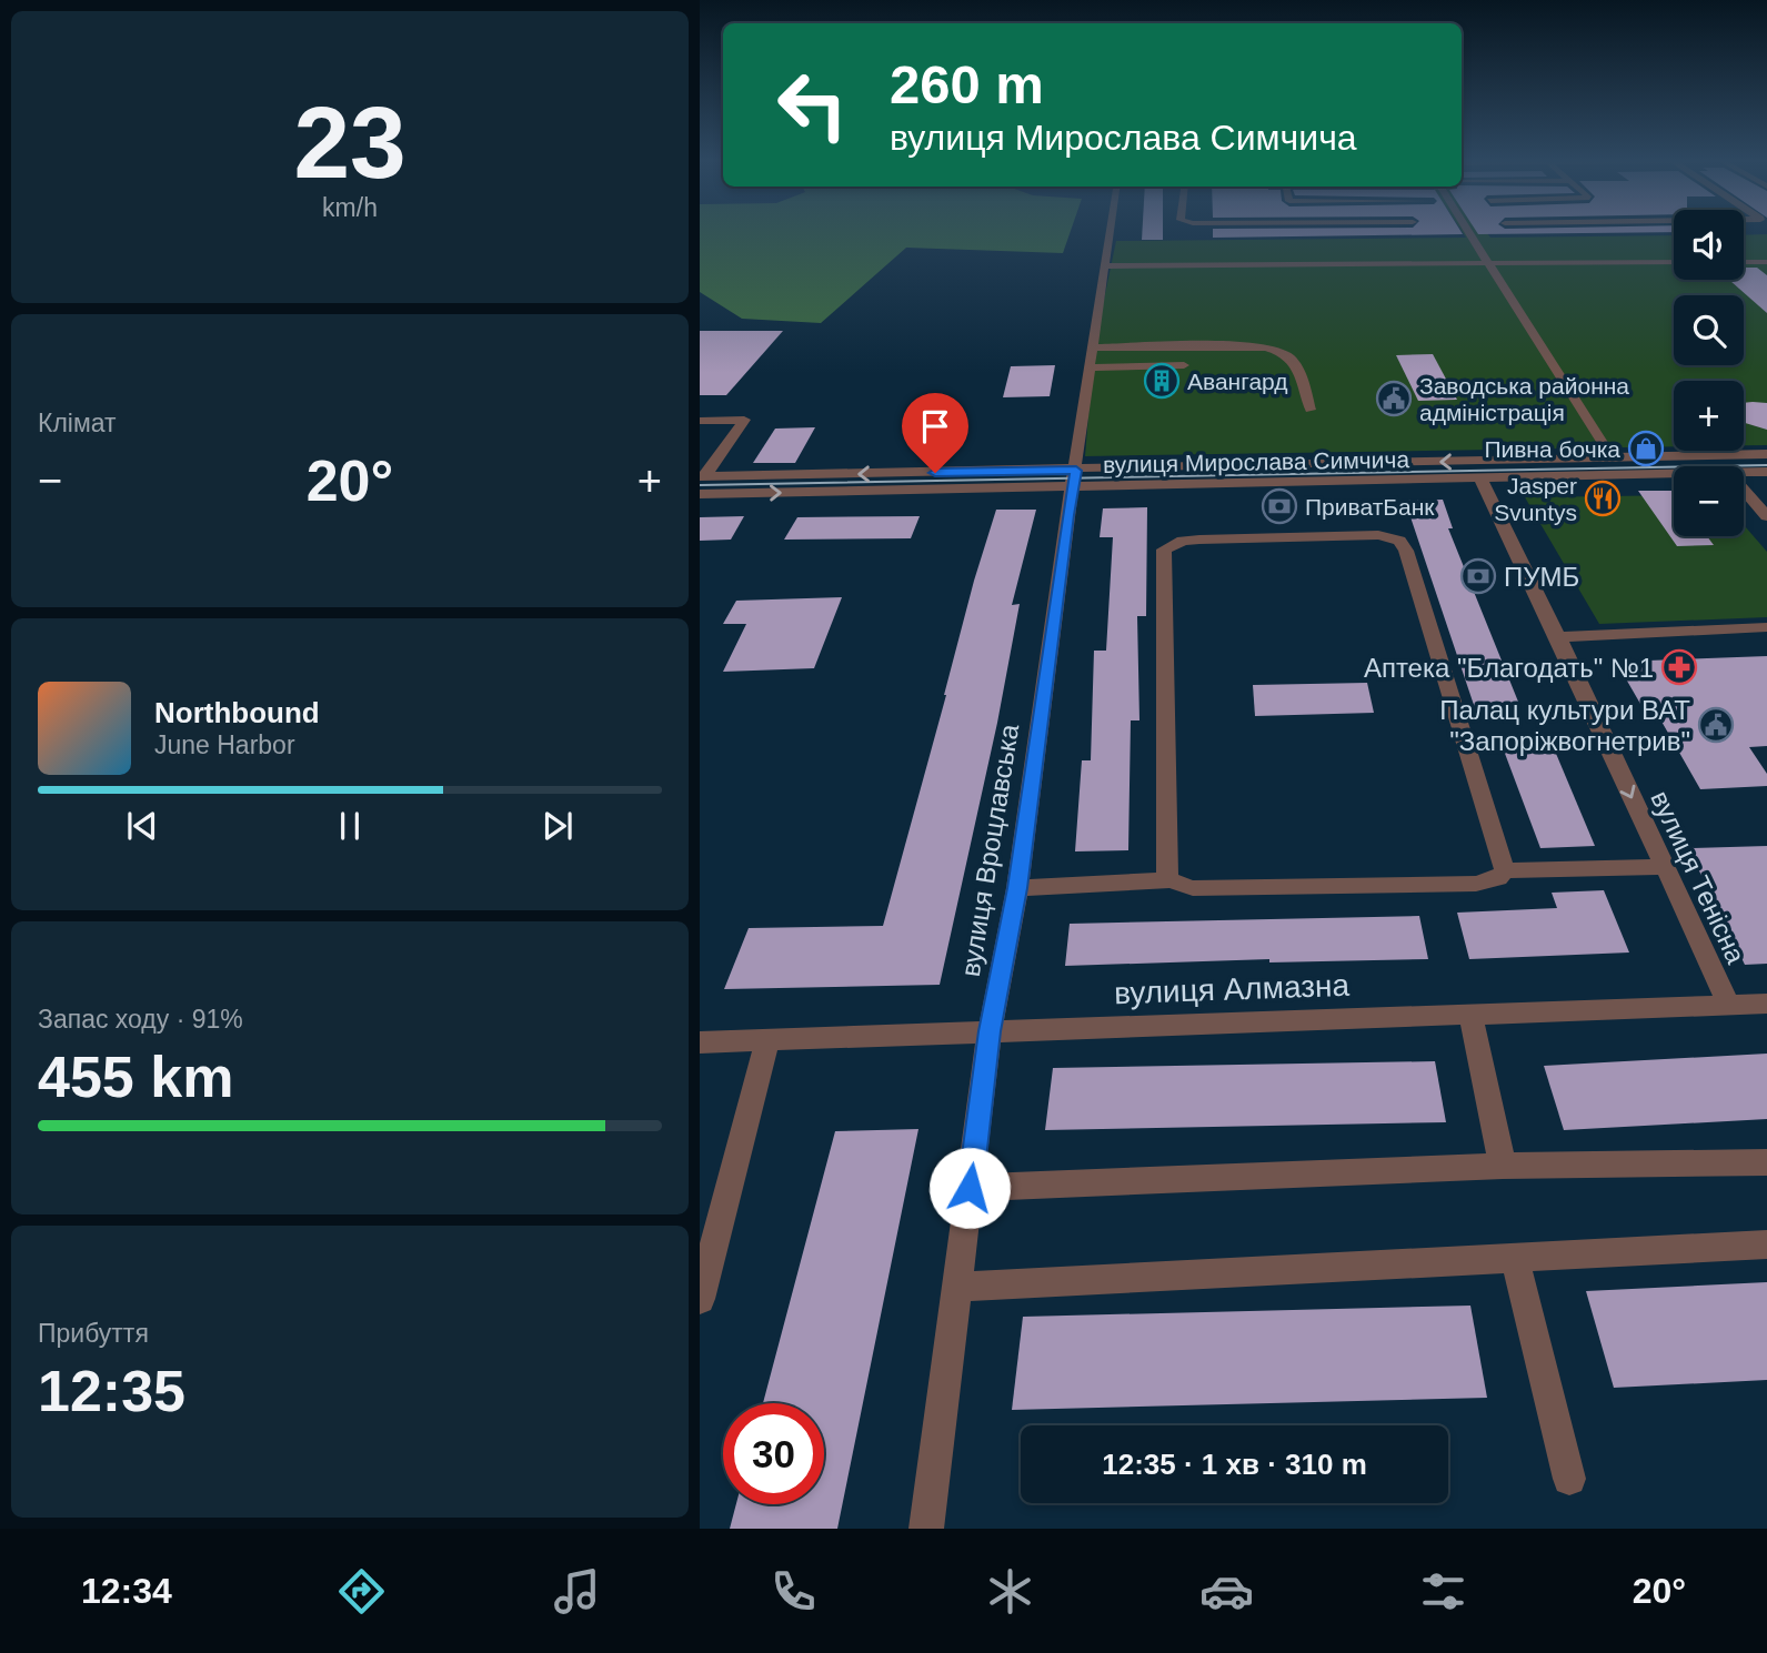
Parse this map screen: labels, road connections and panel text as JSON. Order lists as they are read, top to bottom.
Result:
{
  "streets": {
    "street": [
      "вулиця Мирослава Симчича",
      "вулиця Вроцлавська",
      "вулиця Тенісна",
      "вулиця Алмазна"
    ]
  },
  "crossings": [
    ["вулиця Мирослава Симчича", "вулиця Вроцлавська"],
    ["вулиця Мирослава Симчича", "вулиця Тенісна"],
    ["вулиця Вроцлавська", "вулиця Алмазна"],
    ["вулиця Тенісна", "вулиця Алмазна"]
  ],
  "one_way": ["вулиця Тенісна"],
  "places": {
    "building": ["Авангард"],
    "public building": ["Заводська районна адміністрація", "Палац культури ВАТ \"Запоріжвогнетрив\""],
    "shop": ["Пивна бочка"],
    "restaurant": ["Jasper Svuntys"],
    "bank": ["ПриватБанк", "ПУМБ"],
    "pharmacy": ["Аптека \"Благодать\" №1"]
  },
  "page": {
    "tile": [
      ["23", "km/h"],
      "Клімат",
      ["Запас ходу · 91%", "455 km"],
      ["Прибуття", "12:35"]
    ],
    "turn": ["260 m", "вулиця Мирослава Симчича"],
    "map_buttons": ["+", "−"],
    "heat": ["−", "20°", "+"],
    "song": ["Northbound", "June Harbor"],
    "limit": "30",
    "trip": "12:35 · 1 хв · 310 m",
    "tabs": ["12:34", "20°"]
  }
}
